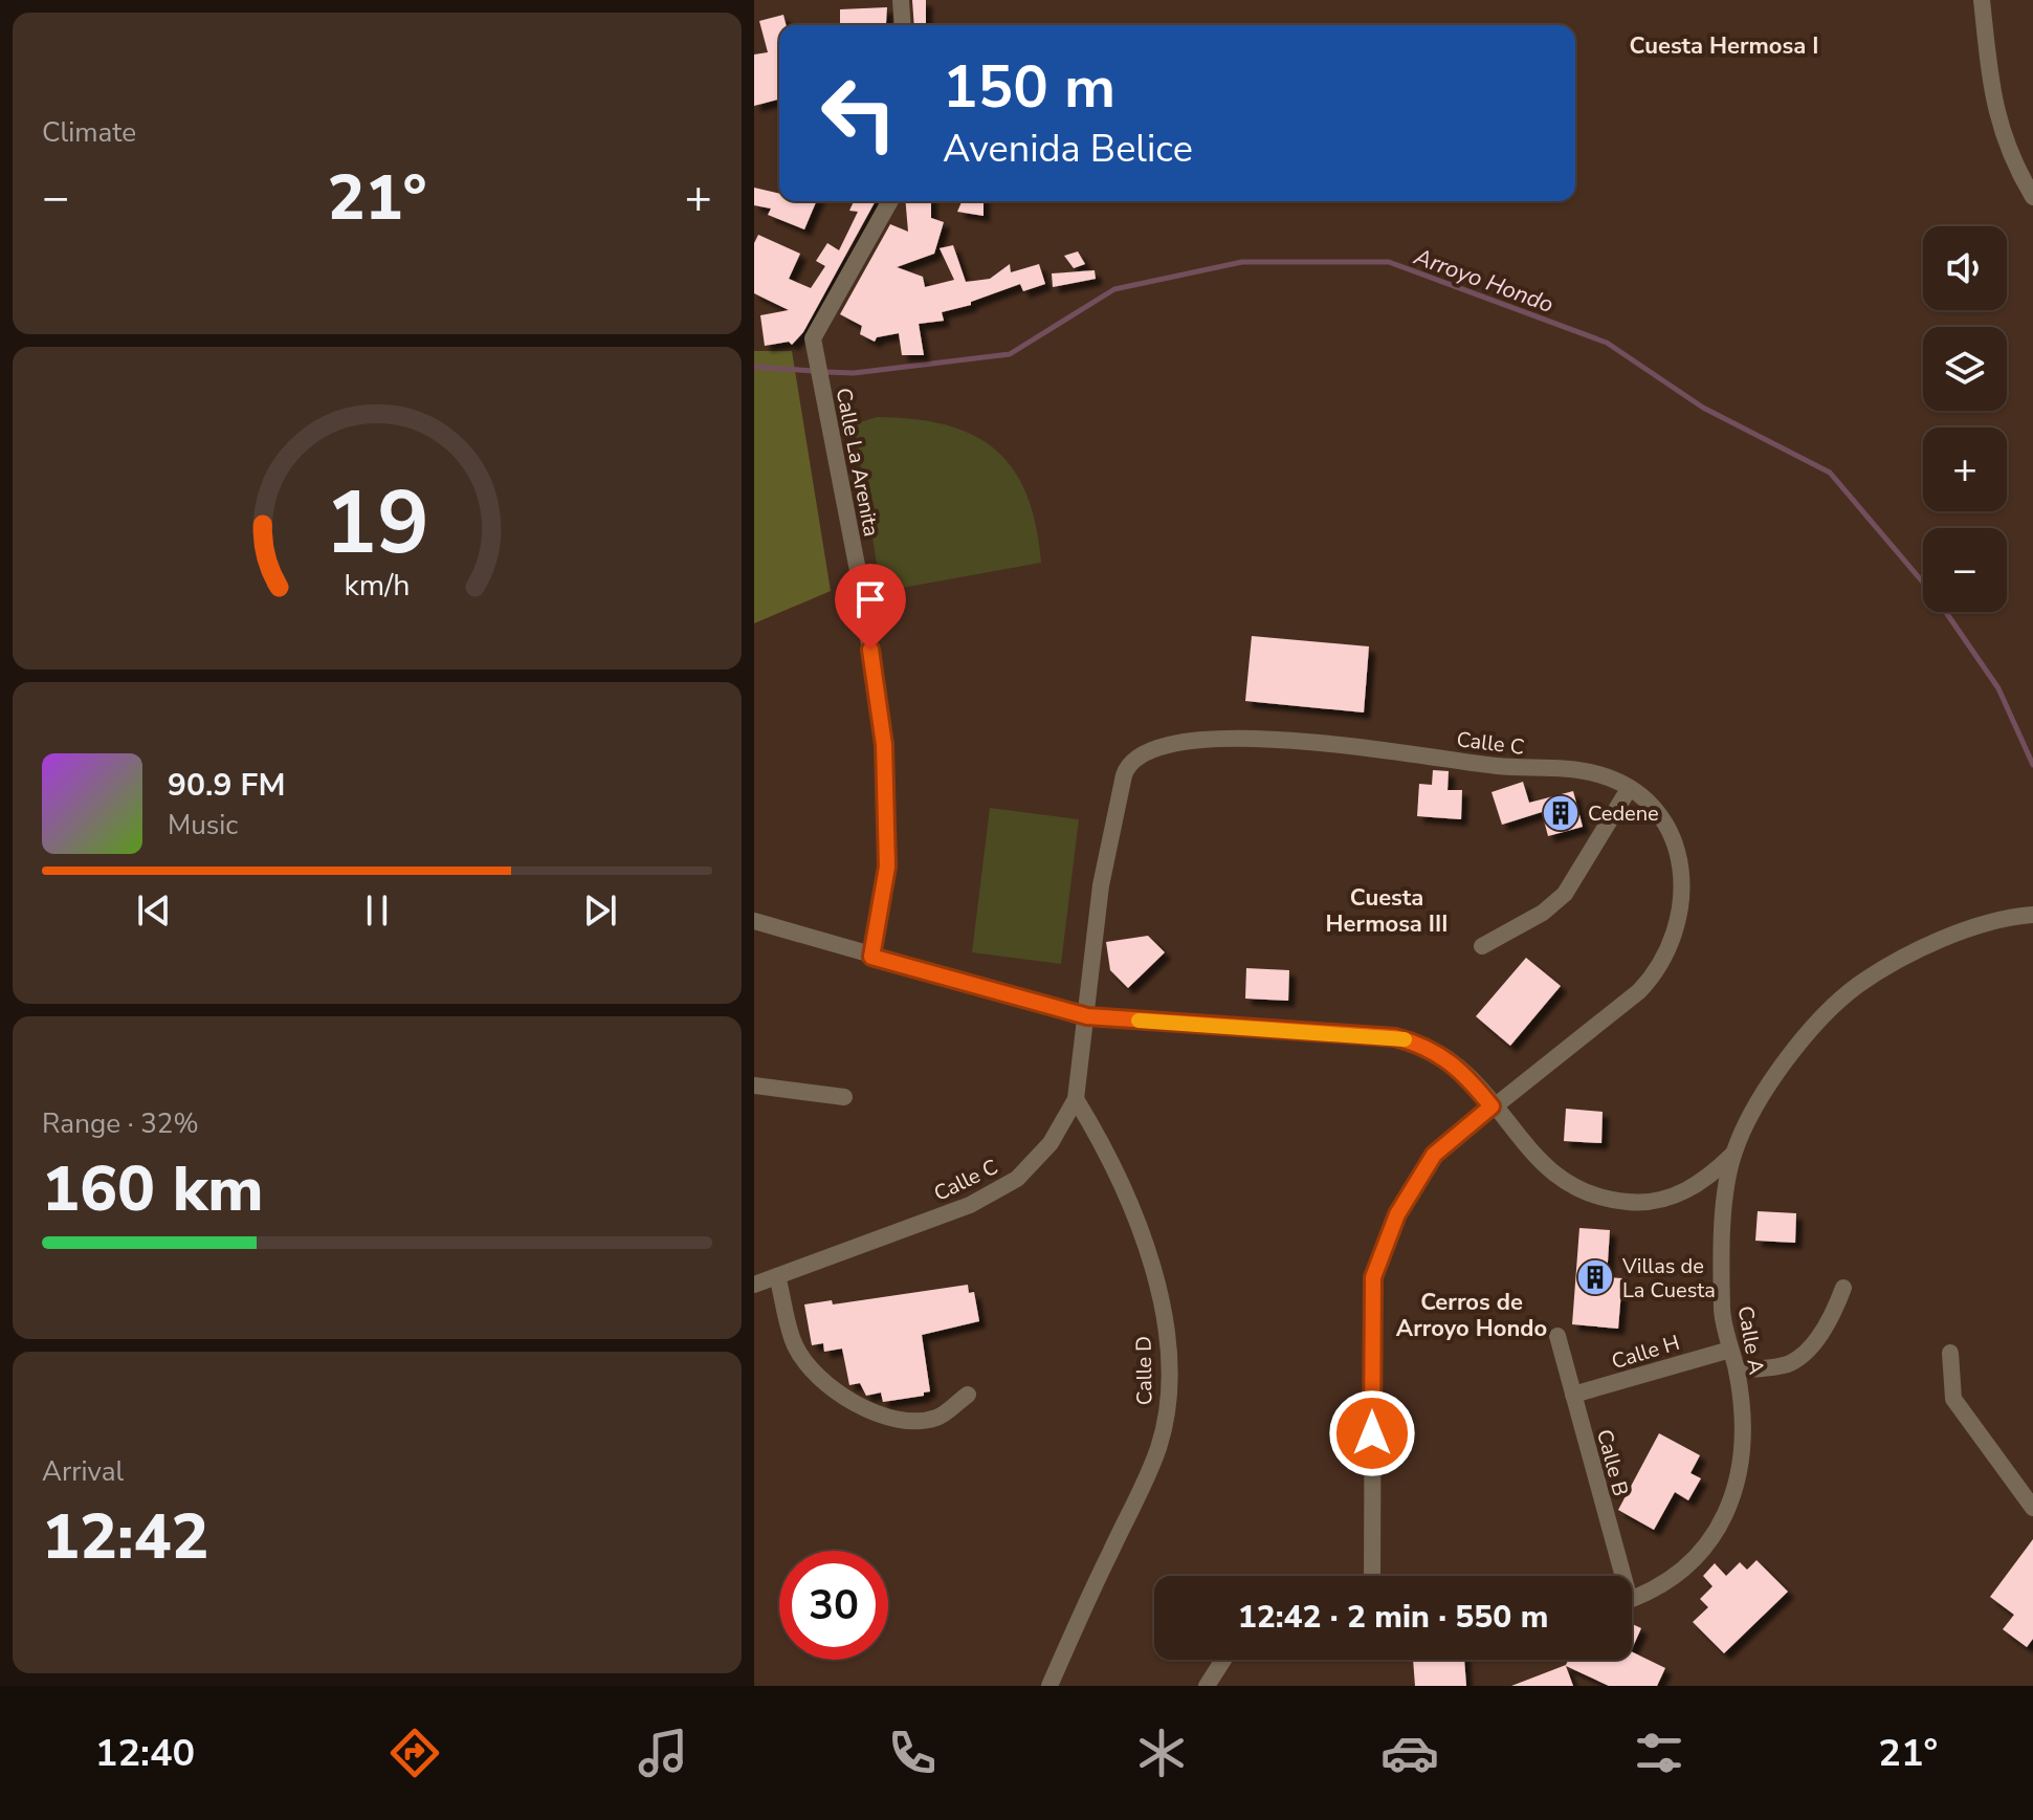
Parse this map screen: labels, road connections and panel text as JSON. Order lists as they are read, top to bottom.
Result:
{
  "streets": {
    "street": [
      "Calle La Arenita",
      "Calle C",
      "Calle A",
      "Calle H",
      "Calle D",
      "Calle B"
    ]
  },
  "crossings": [
    ["Calle C", "Calle D"],
    ["Calle A", "Calle H"],
    ["Calle H", "Calle B"]
  ],
  "districts": ["Cuesta Hermosa I", "Cuesta Hermosa III", "Cerros de Arroyo Hondo"],
  "water": ["Arroyo Hondo"],
  "places": {
    "building": ["Cedene", "Villas de La Cuesta"]
  },
  "page": {
    "tile": [
      "Climate",
      ["Range · 32%", "160 km"],
      ["Arrival", "12:42"]
    ],
    "turn": ["150 m", "Avenida Belice"],
    "heat": ["−", "21°", "+"],
    "map_buttons": ["+", "−"],
    "song": ["90.9 FM", "Music"],
    "limit": "30",
    "trip": "12:42 · 2 min · 550 m",
    "tabs": ["12:40", "21°"],
    "gauge": ["19", "km/h"]
  }
}
